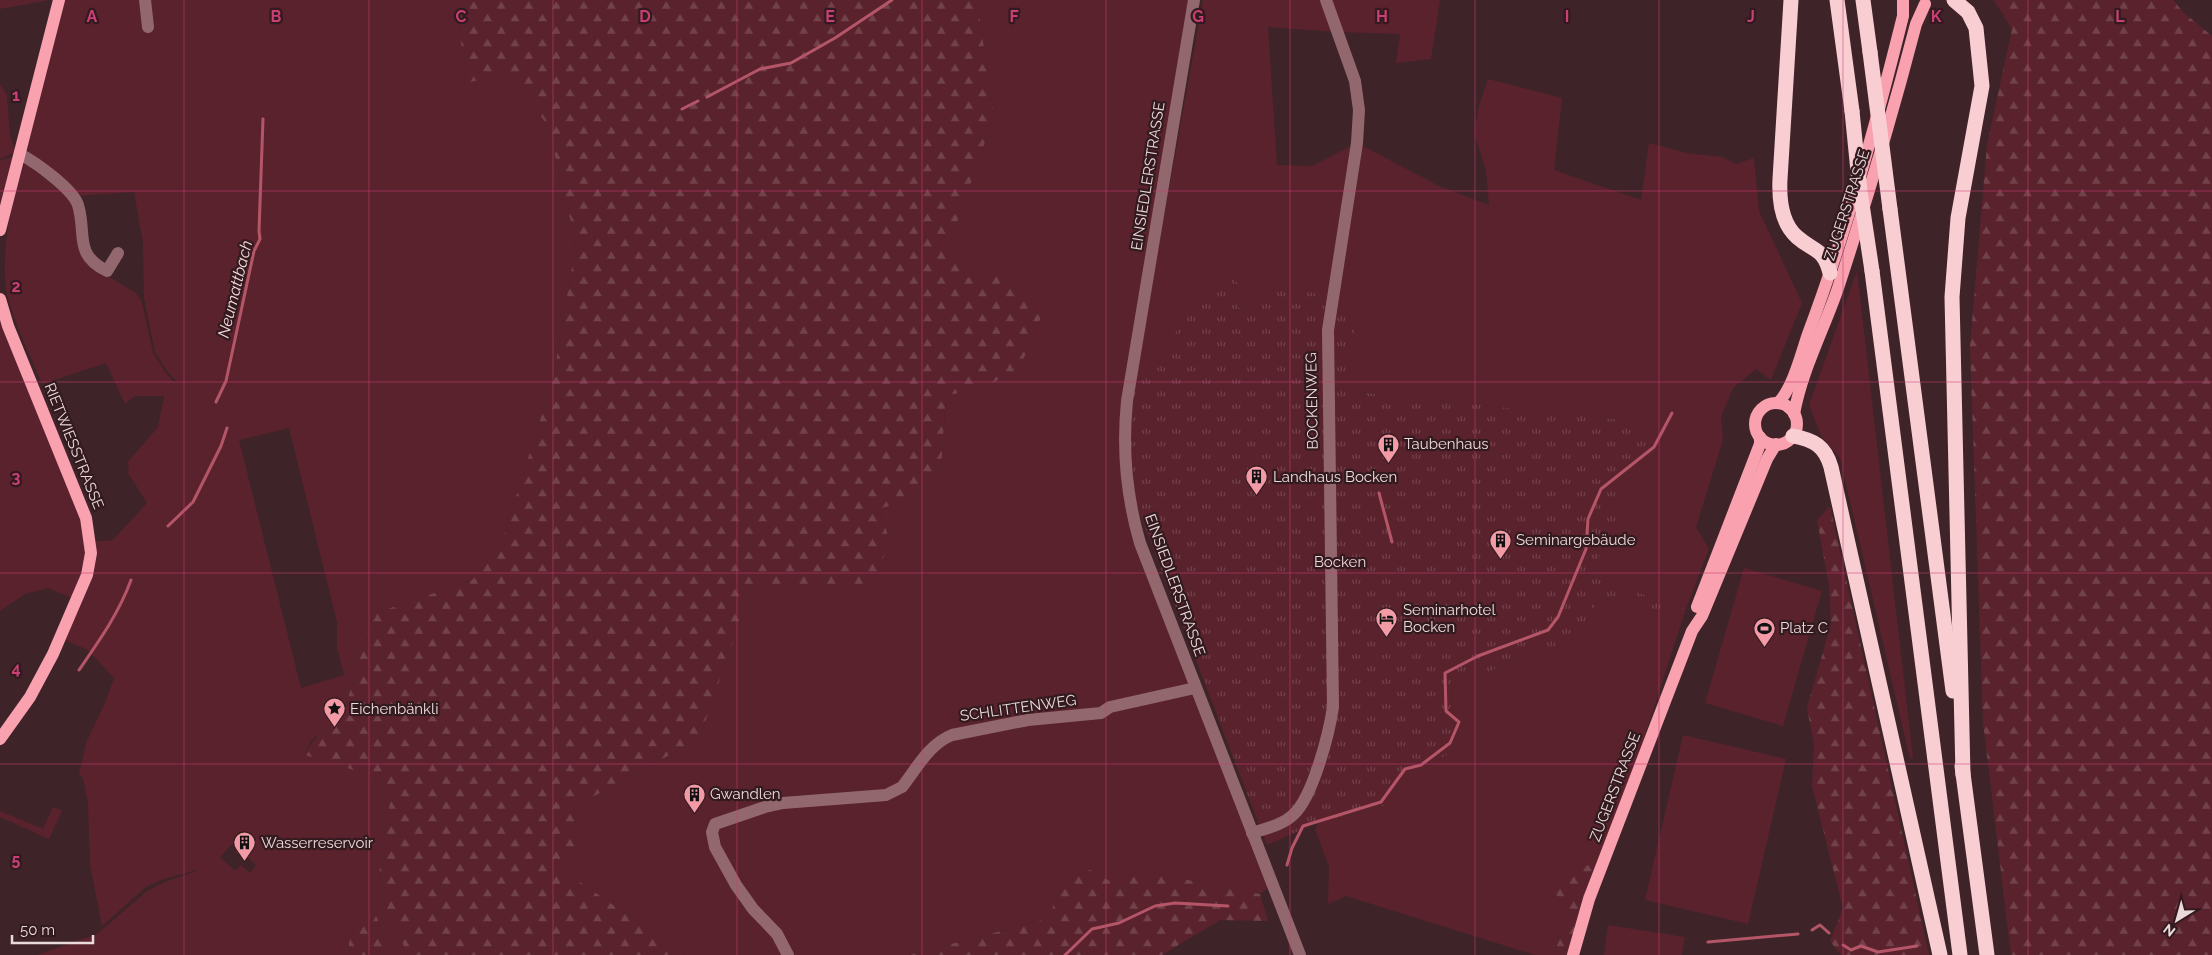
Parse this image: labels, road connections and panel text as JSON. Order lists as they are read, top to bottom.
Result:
{
  "streets": {
    "main road": ["ZUGERSTRASSE", "RIETWIESSTRASSE"],
    "street": ["EINSIEDLERSTRASSE", "BOCKENWEG", "SCHLITTENWEG"]
  },
  "crossings": [
    ["EINSIEDLERSTRASSE", "BOCKENWEG"],
    ["EINSIEDLERSTRASSE", "SCHLITTENWEG"]
  ],
  "water": ["Neumattbach"],
  "parks": ["Bocken"],
  "places": {
    "building": [
      "Taubenhaus",
      "Landhaus Bocken",
      "Seminargebäude",
      "Gwandlen",
      "Wasserreservoir"
    ],
    "hotel": ["Seminarhotel Bocken"],
    "sports": ["Platz C"],
    "place": ["Eichenbänkli"]
  },
  "scale_bar": "50 m",
  "north": "bottom left",
  "grid": {
    "columns": [
      "A",
      "B",
      "C",
      "D",
      "E",
      "F",
      "G",
      "H",
      "I",
      "J",
      "K",
      "L"
    ],
    "rows": [
      "1",
      "2",
      "3",
      "4",
      "5"
    ]
  }
}
